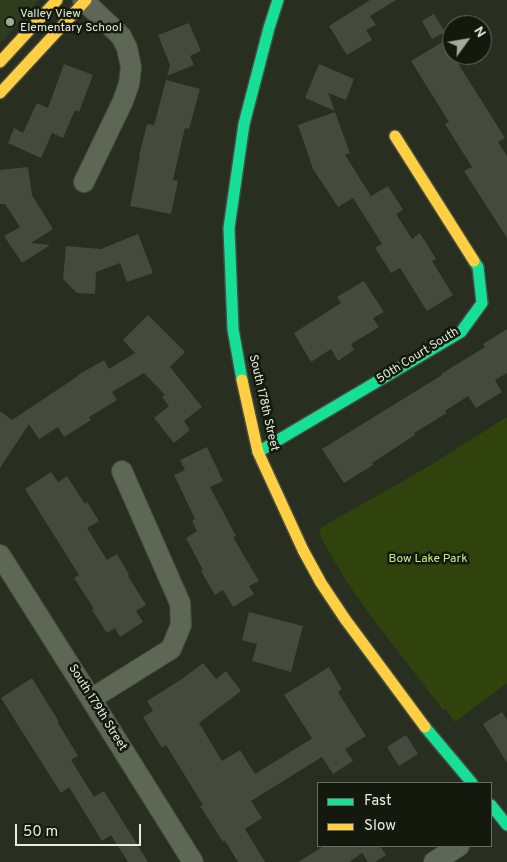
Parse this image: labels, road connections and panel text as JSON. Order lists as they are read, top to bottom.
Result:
{
  "streets": {
    "street": ["50th Court South", "South 178th Street", "South 179th Street"]
  },
  "crossings": [
    ["50th Court South", "South 178th Street"]
  ],
  "parks": ["Bow Lake Park"],
  "places": ["Valley View Elementary School"],
  "legend": ["Fast", "Slow"],
  "scale_bar": "50 m",
  "north": "top right"
}
